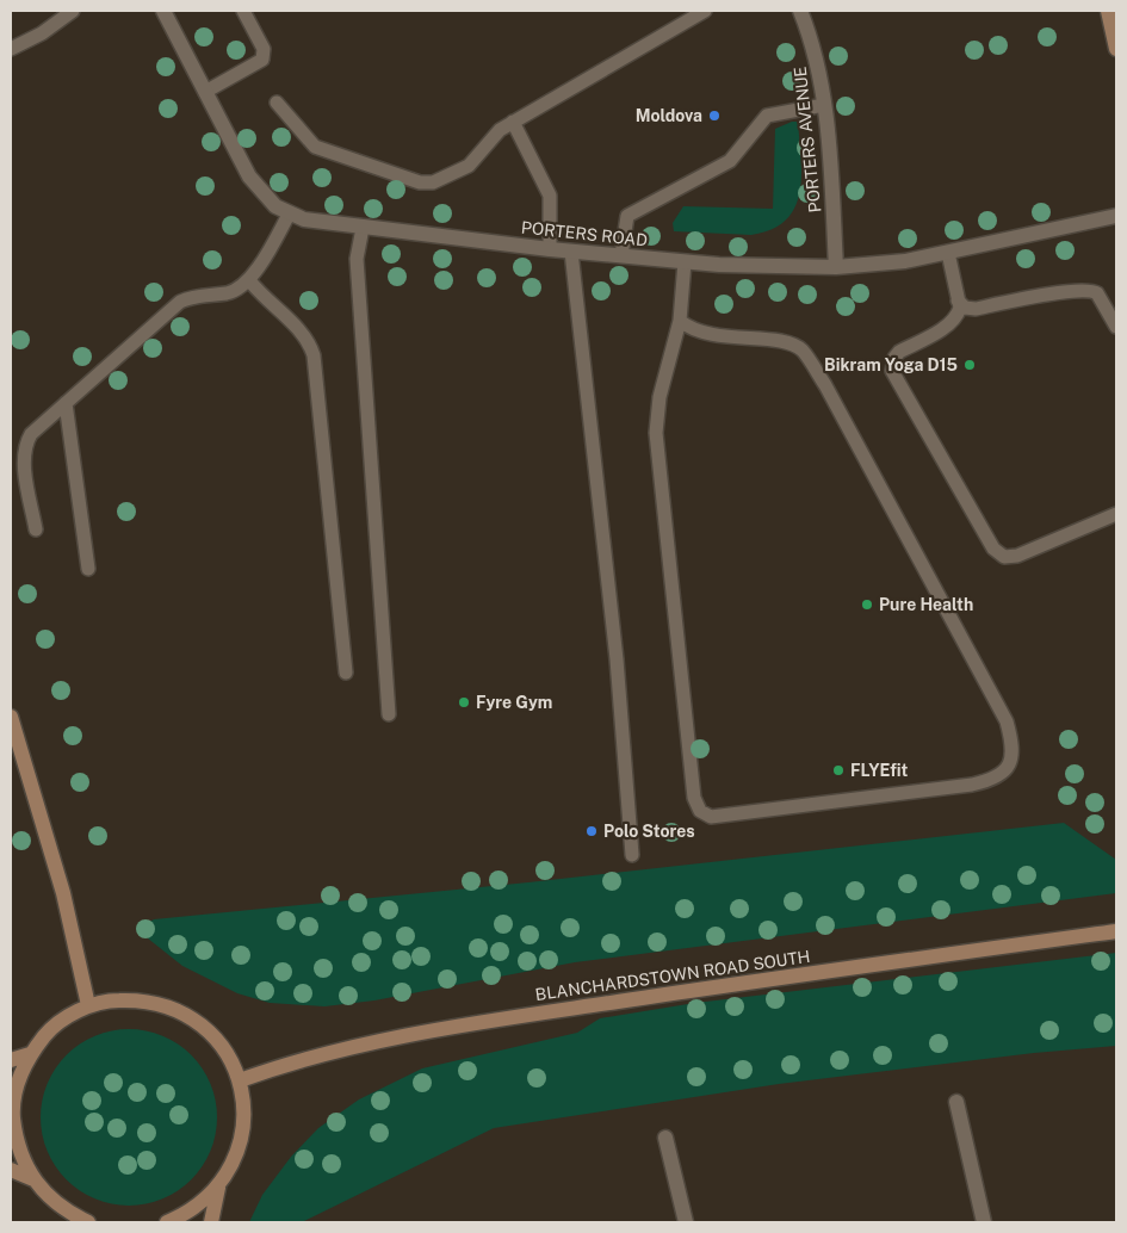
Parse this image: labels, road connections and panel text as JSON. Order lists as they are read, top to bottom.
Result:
{
  "streets": {
    "main road": ["BLANCHARDSTOWN ROAD SOUTH"],
    "street": ["PORTERS AVENUE", "PORTERS ROAD"]
  },
  "crossings": [
    ["PORTERS AVENUE", "PORTERS ROAD"]
  ],
  "places": [
    "Moldova",
    "Bikram Yoga D15",
    "Pure Health",
    "Fyre Gym",
    "FLYEfit",
    "Polo Stores"
  ]
}
